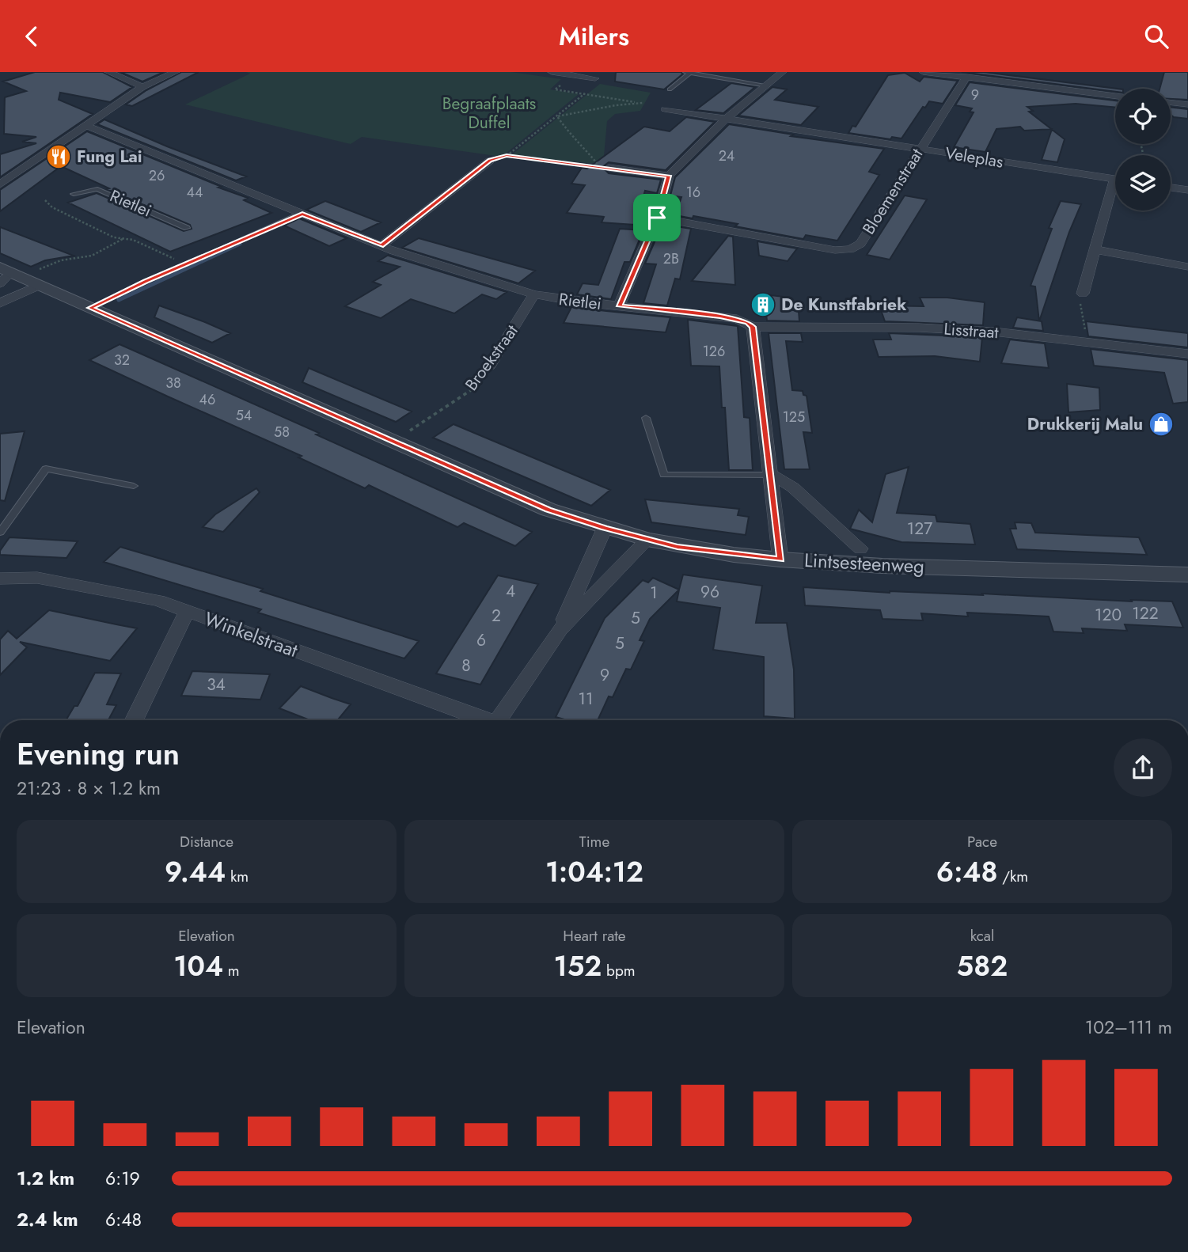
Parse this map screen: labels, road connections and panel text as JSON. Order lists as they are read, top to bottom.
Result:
{
  "streets": {
    "street": [
      "Veleplas",
      "Bloemenstraat",
      "Rietlei",
      "Lisstraat",
      "Broekstraat",
      "Lintsesteenweg",
      "Winkelstraat"
    ]
  },
  "crossings": [
    ["Veleplas", "Bloemenstraat"],
    ["Rietlei", "Lisstraat"],
    ["Rietlei", "Broekstraat"],
    ["Broekstraat", "Lintsesteenweg"]
  ],
  "parks": ["Begraafplaats Duffel"],
  "places": {
    "restaurant": ["Fung Lai"],
    "building": ["De Kunstfabriek"],
    "shop": ["Drukkerij Malu"]
  },
  "house_numbers": [
    "9",
    "24",
    "26",
    "44",
    "16",
    "2B",
    "126",
    "32",
    "38",
    "46",
    "54",
    "125",
    "58",
    "127",
    "4",
    "96",
    "1",
    "122",
    "120",
    "2",
    "5",
    "6",
    "5",
    "8",
    "9",
    "34",
    "11"
  ],
  "page": {
    "header": "Milers",
    "heading": ["Evening run", "21:23 · 8 × 1.2 km"],
    "stats": [
      ["Distance", "9.44 km"],
      ["Time", "1:04:12"],
      ["Pace", "6:48 /km"],
      ["Elevation", "104 m"],
      ["Heart rate", "152 bpm"],
      ["kcal", "582"]
    ],
    "chart": ["Elevation", "102–111 m"],
    "list": [
      {
        "name": "1.2 km",
        "note": "6:19"
      },
      {
        "name": "2.4 km",
        "note": "6:48"
      }
    ]
  }
}
